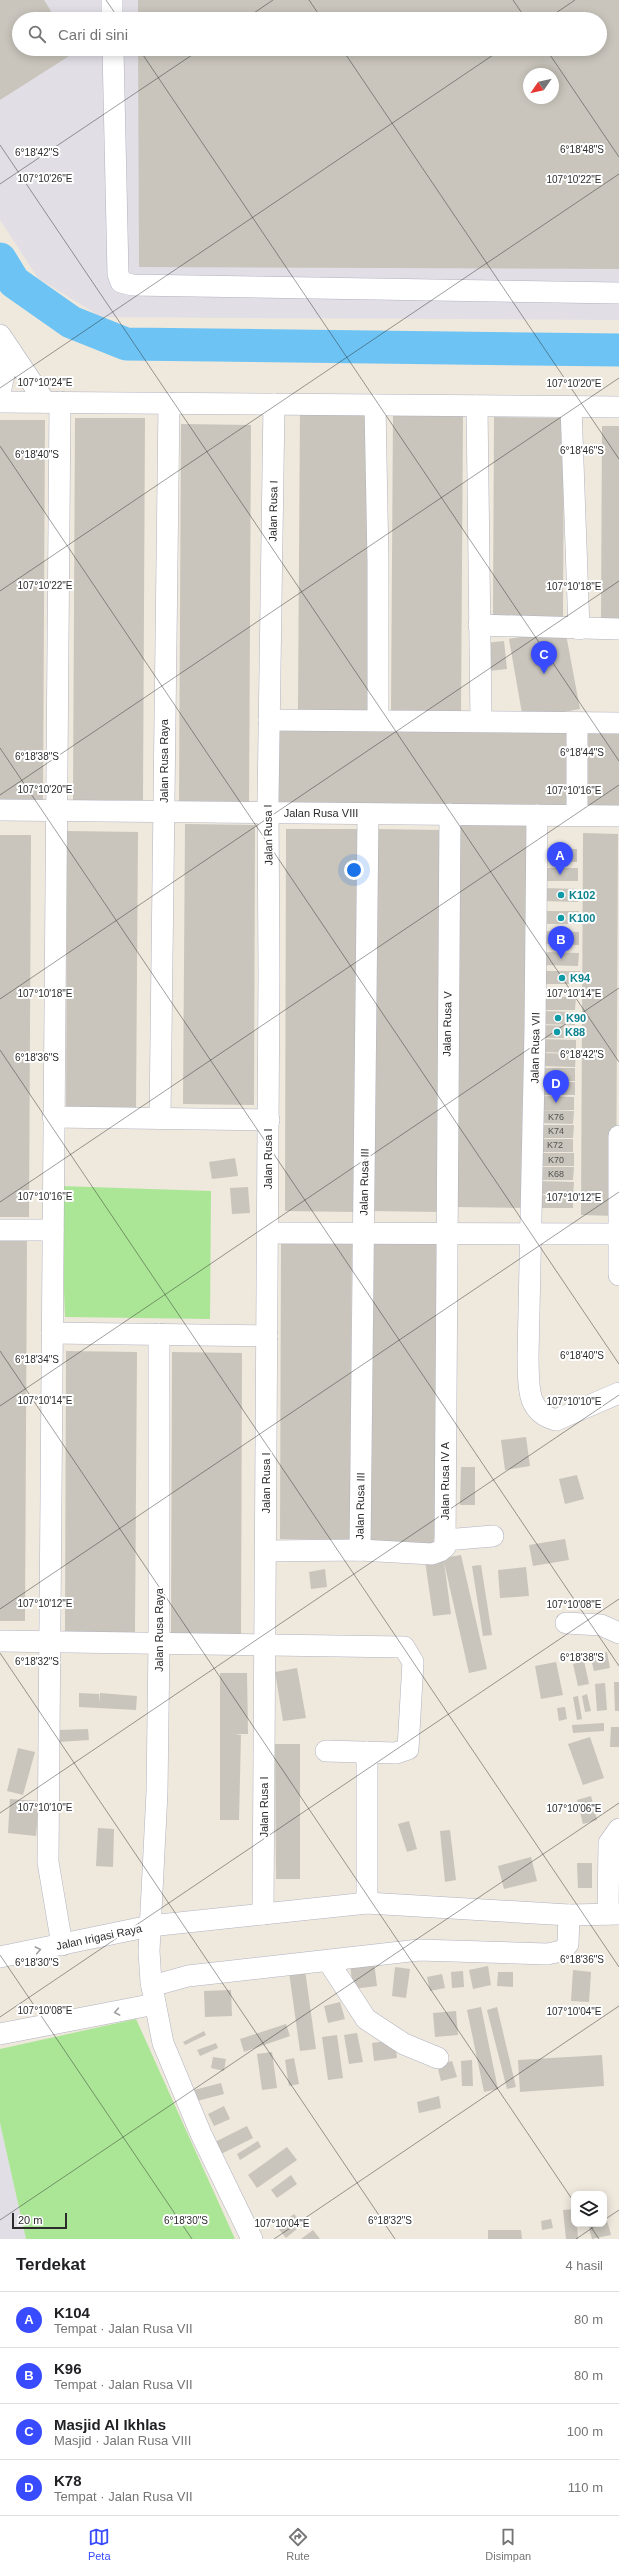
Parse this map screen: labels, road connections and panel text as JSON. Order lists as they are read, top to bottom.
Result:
{
  "streets": {
    "street": [
      "Jalan Rusa I",
      "Jalan Rusa Raya",
      "Jalan Rusa VIII",
      "Jalan Rusa V",
      "Jalan Rusa VII",
      "Jalan Rusa III",
      "Jalan Rusa IV A",
      "Jalan Irigasi Raya"
    ]
  },
  "crossings": [
    ["Jalan Rusa I", "Jalan Rusa VIII"],
    ["Jalan Rusa I", "Jalan Irigasi Raya"],
    ["Jalan Rusa Raya", "Jalan Rusa VIII"],
    ["Jalan Rusa Raya", "Jalan Irigasi Raya"],
    ["Jalan Rusa VIII", "Jalan Rusa V"],
    ["Jalan Rusa VIII", "Jalan Rusa VII"],
    ["Jalan Rusa VIII", "Jalan Rusa III"],
    ["Jalan Rusa V", "Jalan Rusa IV A"]
  ],
  "places": [
    "K102",
    "K100",
    "K94",
    "K90",
    "K88"
  ],
  "house_numbers": [
    "K76",
    "K74",
    "K72",
    "K70",
    "K68"
  ],
  "scale_bar": "20 m",
  "north": "bottom left",
  "page": {
    "search": "Cari di sini",
    "pins": [
      "C",
      "A",
      "B",
      "D"
    ],
    "scale": "20 m",
    "heading": ["Terdekat", "4 hasil"],
    "list": [
      {
        "mark": "A",
        "name": "K104",
        "note": "Tempat · Jalan Rusa VII",
        "value": "80 m"
      },
      {
        "mark": "B",
        "name": "K96",
        "note": "Tempat · Jalan Rusa VII",
        "value": "80 m"
      },
      {
        "mark": "C",
        "name": "Masjid Al Ikhlas",
        "note": "Masjid · Jalan Rusa VIII",
        "value": "100 m"
      },
      {
        "mark": "D",
        "name": "K78",
        "note": "Tempat · Jalan Rusa VII",
        "value": "110 m"
      }
    ],
    "nav": ["Peta", "Rute", "Disimpan"]
  },
  "coordinates": [
    "6°18'48\"S",
    "6°18'42\"S",
    "107°10'26\"E",
    "107°10'22\"E",
    "107°10'24\"E",
    "107°10'20\"E",
    "6°18'46\"S",
    "6°18'40\"S",
    "107°10'18\"E",
    "6°18'44\"S",
    "6°18'38\"S",
    "107°10'16\"E",
    "107°10'14\"E",
    "6°18'36\"S",
    "107°10'12\"E",
    "6°18'34\"S",
    "107°10'10\"E",
    "107°10'08\"E",
    "6°18'32\"S",
    "107°10'06\"E",
    "6°18'30\"S",
    "107°10'04\"E"
  ]
}
